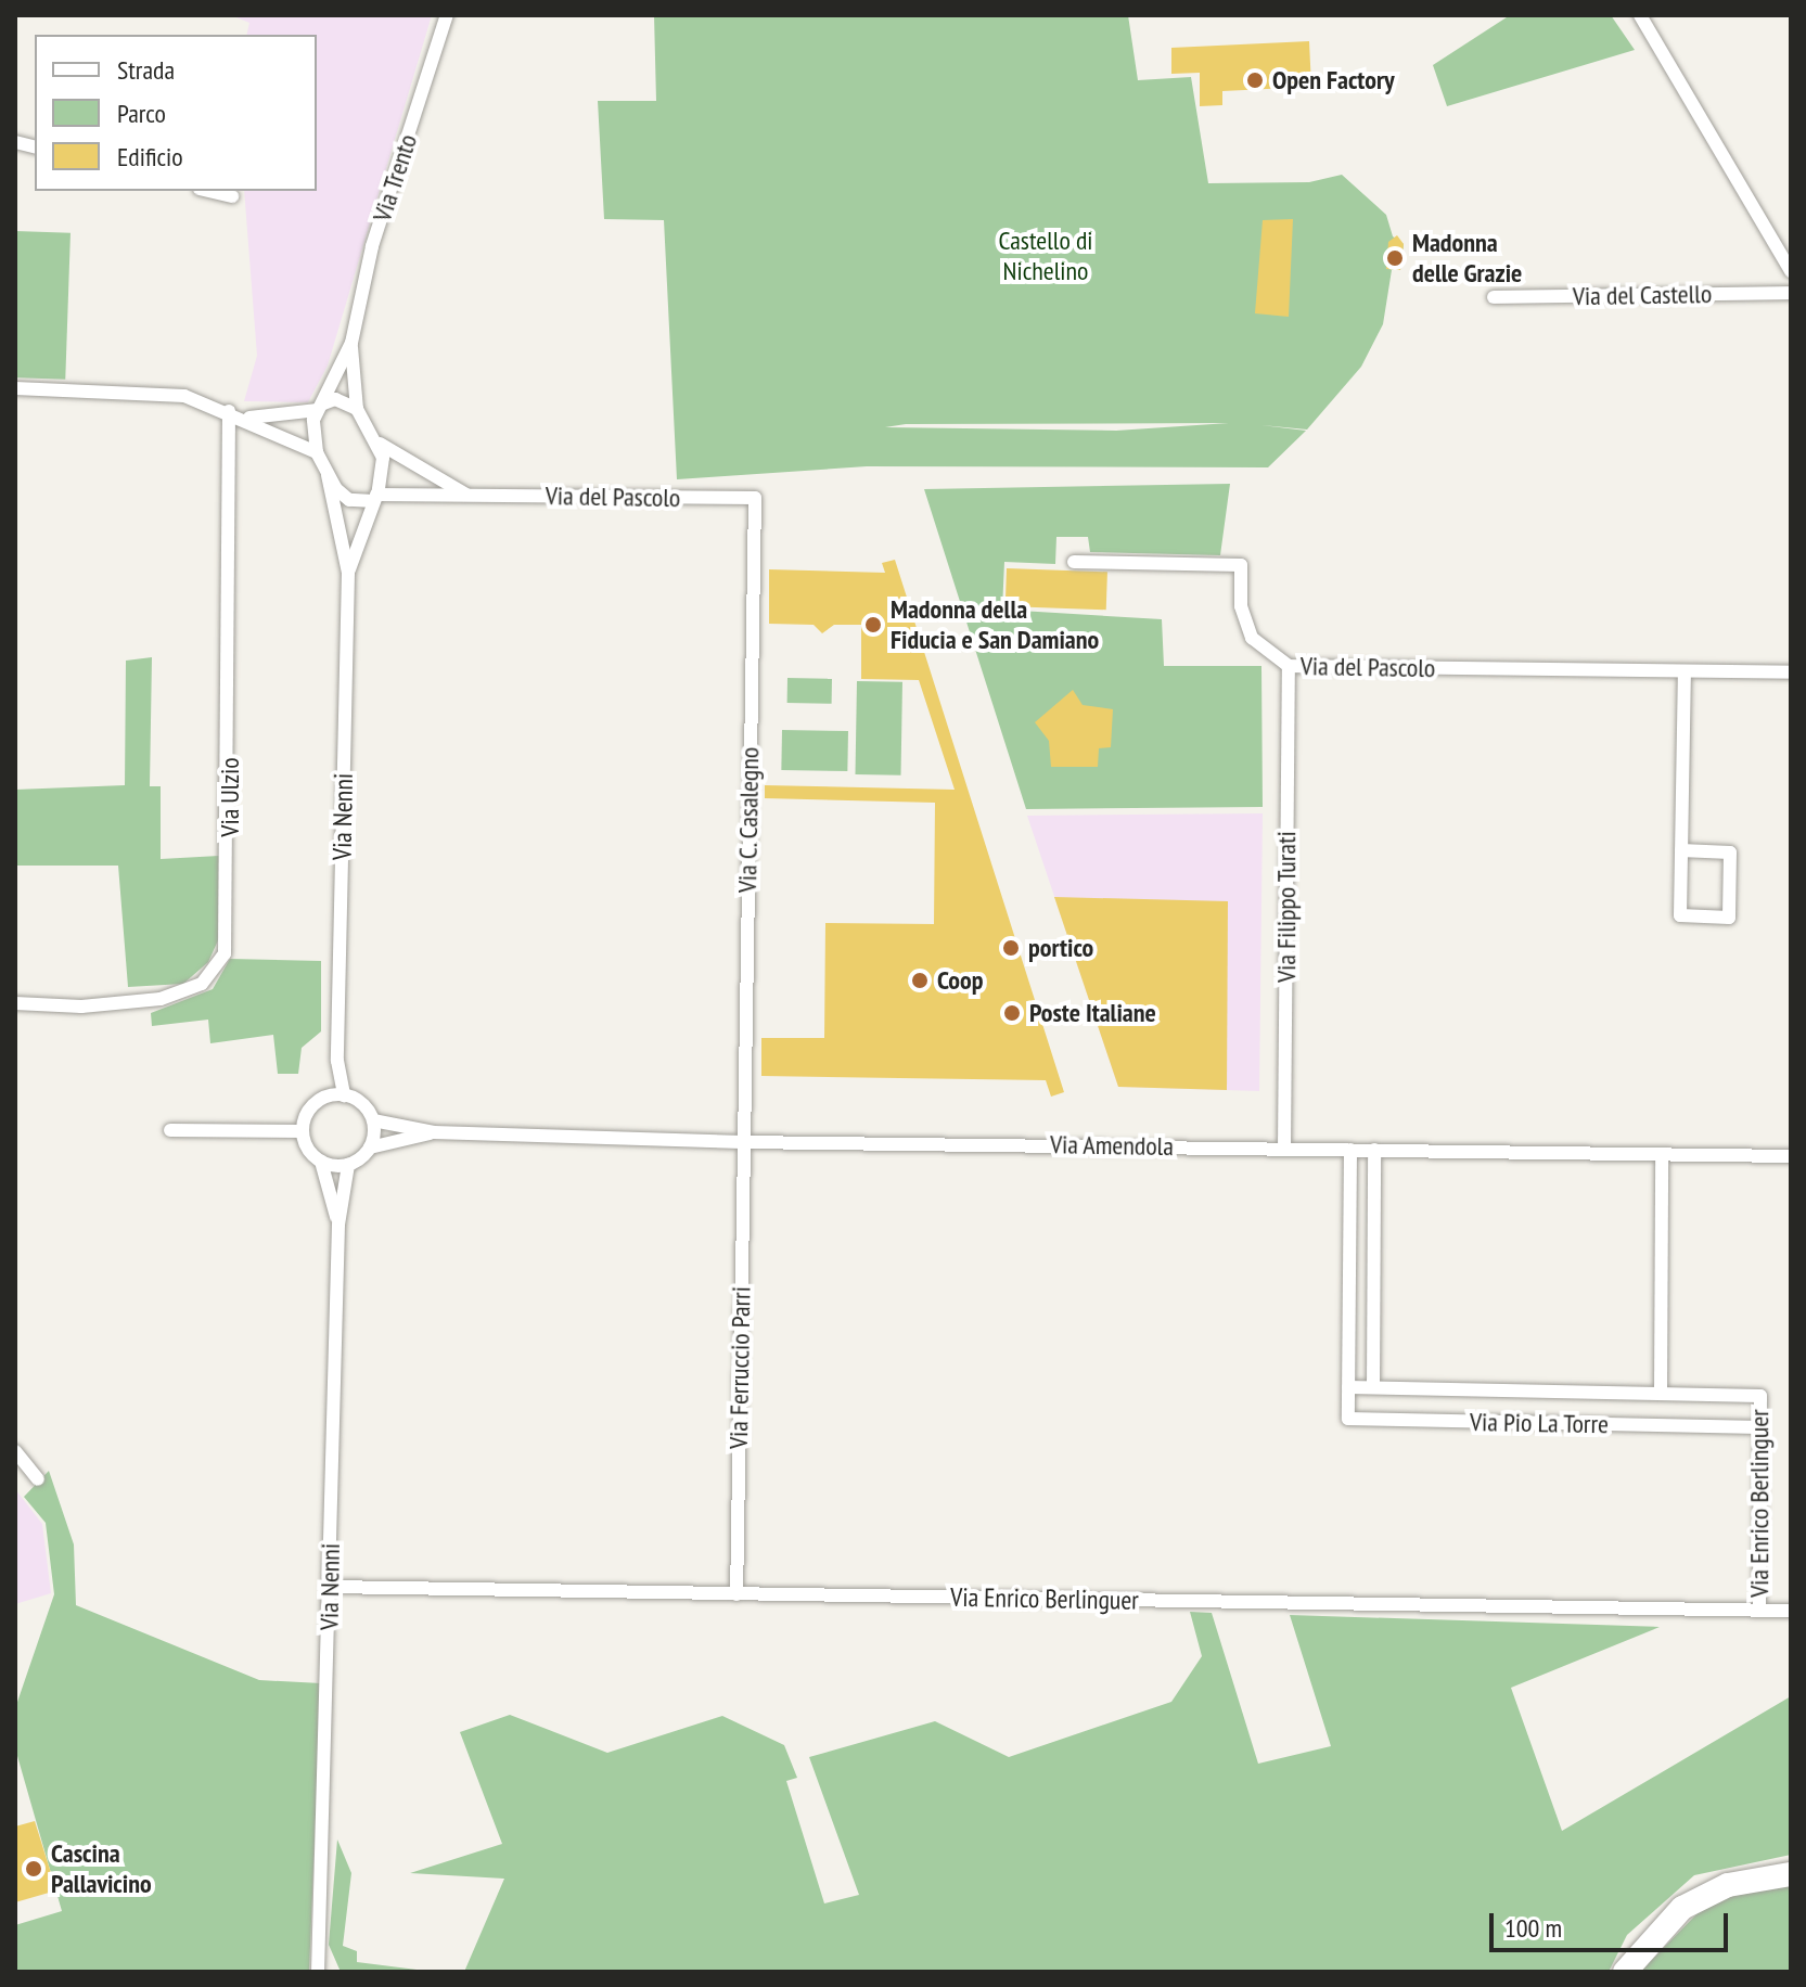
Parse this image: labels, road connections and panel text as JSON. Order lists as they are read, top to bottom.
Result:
{
  "streets": {
    "street": [
      "Via Trento",
      "Via del Castello",
      "Via del Pascolo",
      "Via Ulzio",
      "Via Nenni",
      "Via C. Casalegno",
      "Via Filippo Turati",
      "Via Amendola",
      "Via Ferruccio Parri",
      "Via Pio La Torre",
      "Via Enrico Berlinguer"
    ]
  },
  "crossings": [
    ["Via del Pascolo", "Via Nenni"],
    ["Via del Pascolo", "Via C. Casalegno"],
    ["Via del Pascolo", "Via Filippo Turati"],
    ["Via Nenni", "Via Amendola"],
    ["Via Nenni", "Via Enrico Berlinguer"],
    ["Via C. Casalegno", "Via Amendola"],
    ["Via C. Casalegno", "Via Ferruccio Parri"],
    ["Via Filippo Turati", "Via Amendola"],
    ["Via Amendola", "Via Ferruccio Parri"],
    ["Via Amendola", "Via Pio La Torre"],
    ["Via Ferruccio Parri", "Via Enrico Berlinguer"],
    ["Via Pio La Torre", "Via Enrico Berlinguer"]
  ],
  "parks": ["Castello di Nichelino"],
  "places": [
    "Open Factory",
    "Madonna delle Grazie",
    "Madonna della Fiducia e San Damiano",
    "portico",
    "Coop",
    "Poste Italiane",
    "Cascina Pallavicino"
  ],
  "legend": ["Strada", "Parco", "Edificio"],
  "scale_bar": "100 m"
}
